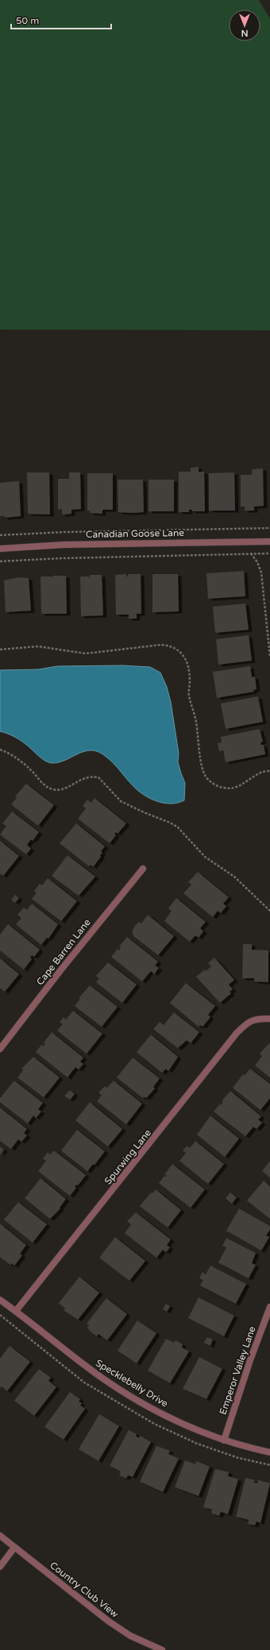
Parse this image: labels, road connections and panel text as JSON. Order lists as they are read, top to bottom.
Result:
{
  "streets": {
    "street": [
      "Canadian Goose Lane",
      "Cape Barren Lane",
      "Spurwing Lane",
      "Emperor Valley Lane",
      "Specklebelly Drive",
      "Country Club View"
    ]
  },
  "crossings": [
    ["Spurwing Lane", "Specklebelly Drive"],
    ["Emperor Valley Lane", "Specklebelly Drive"]
  ],
  "scale_bar": "50 m",
  "north": "bottom"
}
